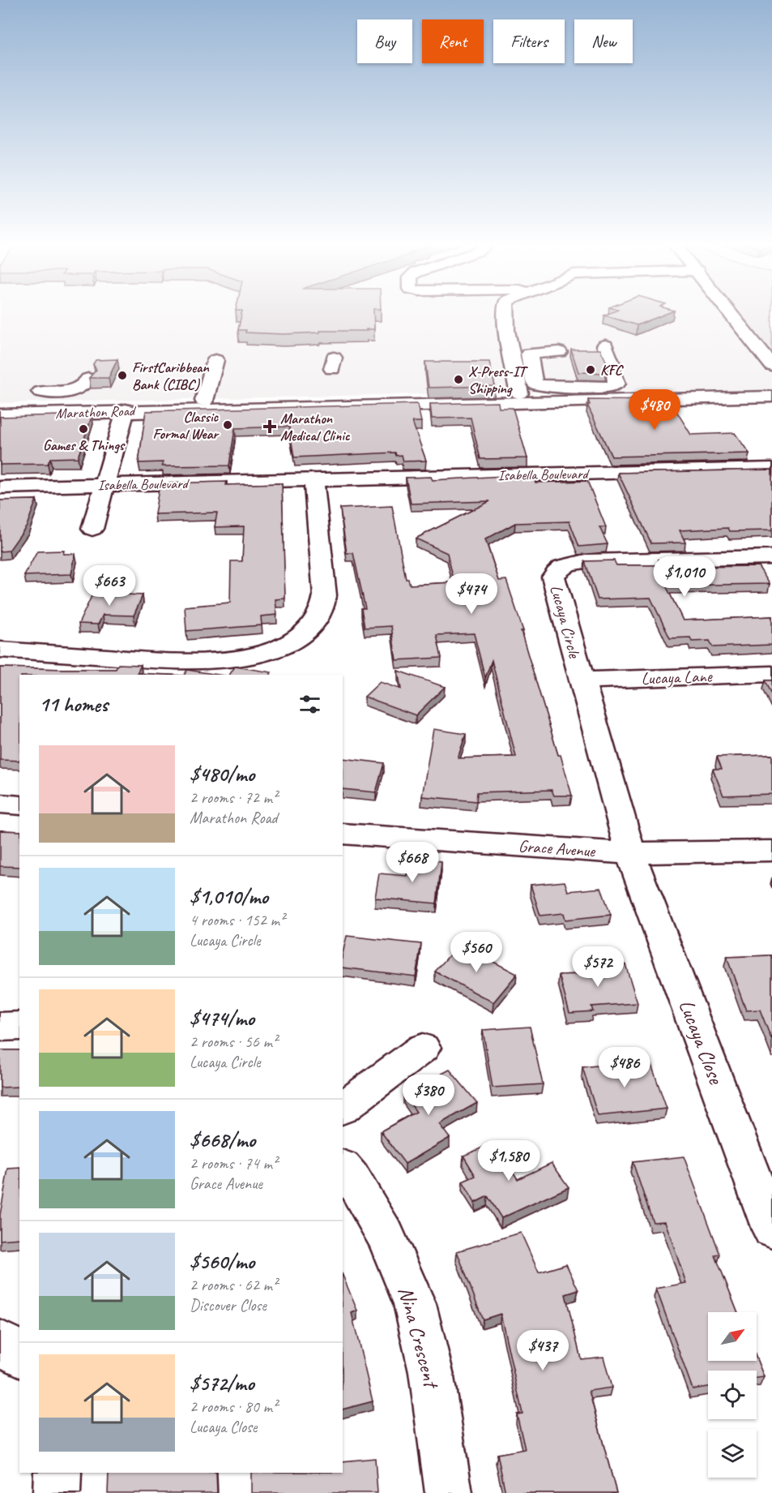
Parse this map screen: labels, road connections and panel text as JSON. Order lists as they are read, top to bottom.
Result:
{
  "streets": {
    "street": [
      "Marathon Road",
      "Isabella Boulevard",
      "Lucaya Circle",
      "Lucaya Lane",
      "Grace Avenue",
      "Lucaya Close",
      "Nina Crescent"
    ]
  },
  "crossings": [
    ["Lucaya Circle", "Lucaya Lane"],
    ["Lucaya Circle", "Grace Avenue"],
    ["Lucaya Circle", "Lucaya Close"],
    ["Grace Avenue", "Lucaya Close"]
  ],
  "places": {
    "other": [
      "KFC",
      "FirstCaribbean Bank (CIBC)",
      "X-Press-IT Shipping",
      "Classic Formal Wear",
      "Games & Things"
    ],
    "health": ["Marathon Medical Clinic"]
  },
  "north": "top right",
  "page": {
    "chip": [
      "Buy",
      "Rent",
      "Filters",
      "New"
    ],
    "price": [
      "$480",
      "$1,010",
      "$663",
      "$474",
      "$668",
      "$560",
      "$572",
      "$486",
      "$380",
      "$1,580",
      "$437"
    ],
    "heading": "11 homes",
    "list": [
      {
        "name": "$480/mo",
        "note": "2 rooms · 72 m² · Marathon Road"
      },
      {
        "name": "$1,010/mo",
        "note": "4 rooms · 152 m² · Lucaya Circle"
      },
      {
        "name": "$474/mo",
        "note": "2 rooms · 56 m² · Lucaya Circle"
      },
      {
        "name": "$668/mo",
        "note": "2 rooms · 74 m² · Grace Avenue"
      },
      {
        "name": "$560/mo",
        "note": "2 rooms · 62 m² · Discover Close"
      },
      {
        "name": "$572/mo",
        "note": "2 rooms · 80 m² · Lucaya Close"
      }
    ]
  }
}
